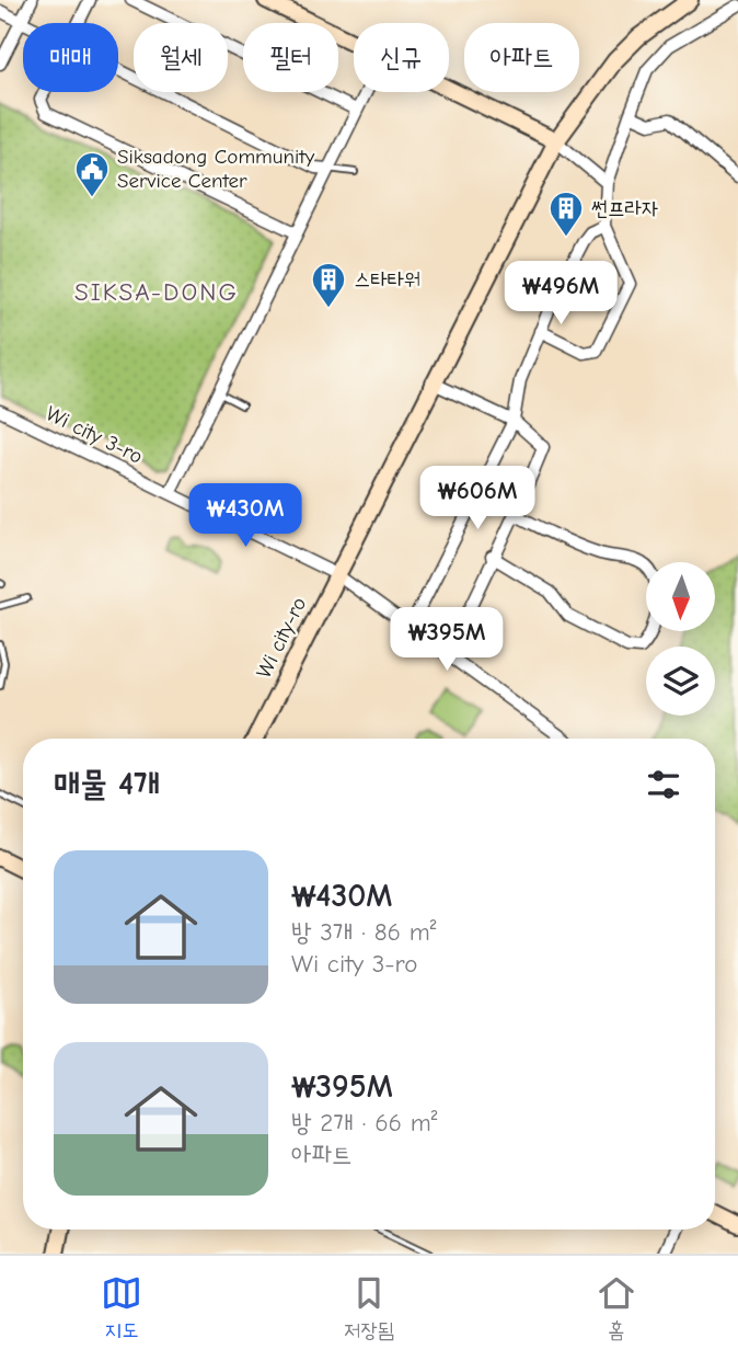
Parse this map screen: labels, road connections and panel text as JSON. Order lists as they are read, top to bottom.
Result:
{
  "streets": {
    "main road": ["Wi city-ro"],
    "street": ["Wi city 3-ro"]
  },
  "crossings": [
    ["Wi city 3-ro", "Wi city-ro"]
  ],
  "districts": ["SIKSA-DONG"],
  "places": {
    "public building": ["Siksadong Community Service Center"],
    "building": ["썬프라자", "스타타워"]
  },
  "north": "bottom",
  "page": {
    "chip": [
      "매매",
      "월세",
      "필터",
      "신규",
      "아파트"
    ],
    "price": [
      "₩496M",
      "₩606M",
      "₩430M",
      "₩395M"
    ],
    "heading": "매물 4개",
    "list": [
      {
        "name": "₩430M",
        "note": "방 3개 · 86 m² · Wi city 3-ro"
      },
      {
        "name": "₩395M",
        "note": "방 2개 · 66 m² · 아파트"
      }
    ],
    "tabs": ["지도", "저장됨", "홈"]
  }
}
